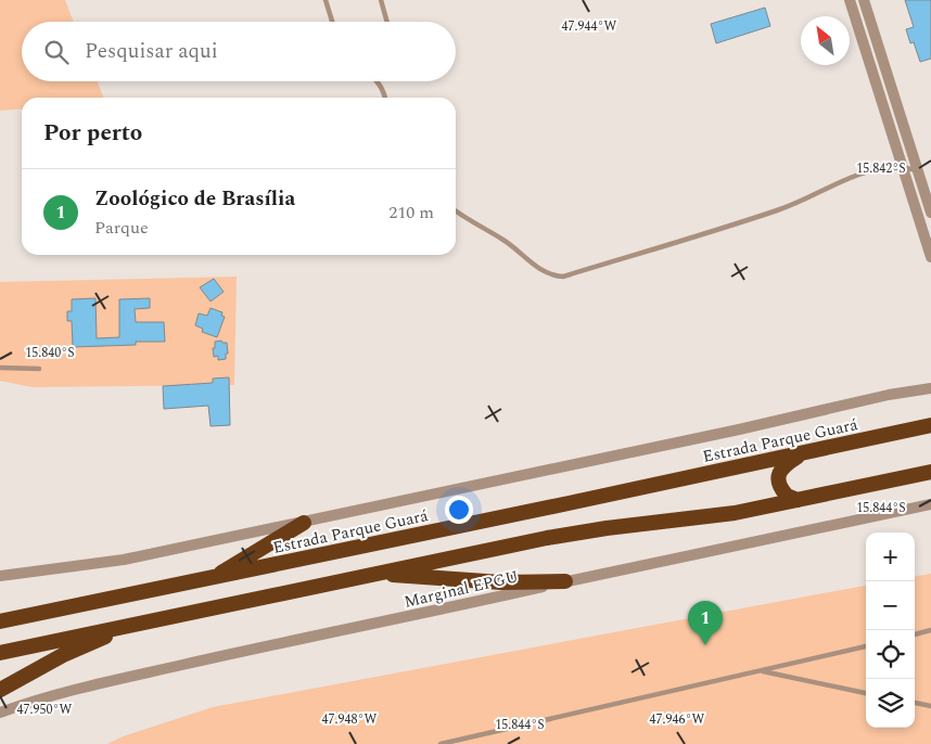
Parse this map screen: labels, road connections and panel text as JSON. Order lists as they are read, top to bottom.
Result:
{
  "streets": {
    "highway": ["Estrada Parque Guará"],
    "street": ["Marginal EPGU"]
  },
  "north": "top left",
  "page": {
    "search": "Pesquisar aqui",
    "heading": "Por perto",
    "list": [
      {
        "mark": "1",
        "name": "Zoológico de Brasília",
        "note": "Parque",
        "value": "210 m"
      }
    ],
    "map_buttons": ["+", "−"],
    "pins": "1"
  },
  "coordinates": [
    "47.944°W",
    "15.842°S",
    "15.840°S",
    "15.844°S",
    "47.950°W",
    "47.948°W",
    "47.946°W"
  ]
}
